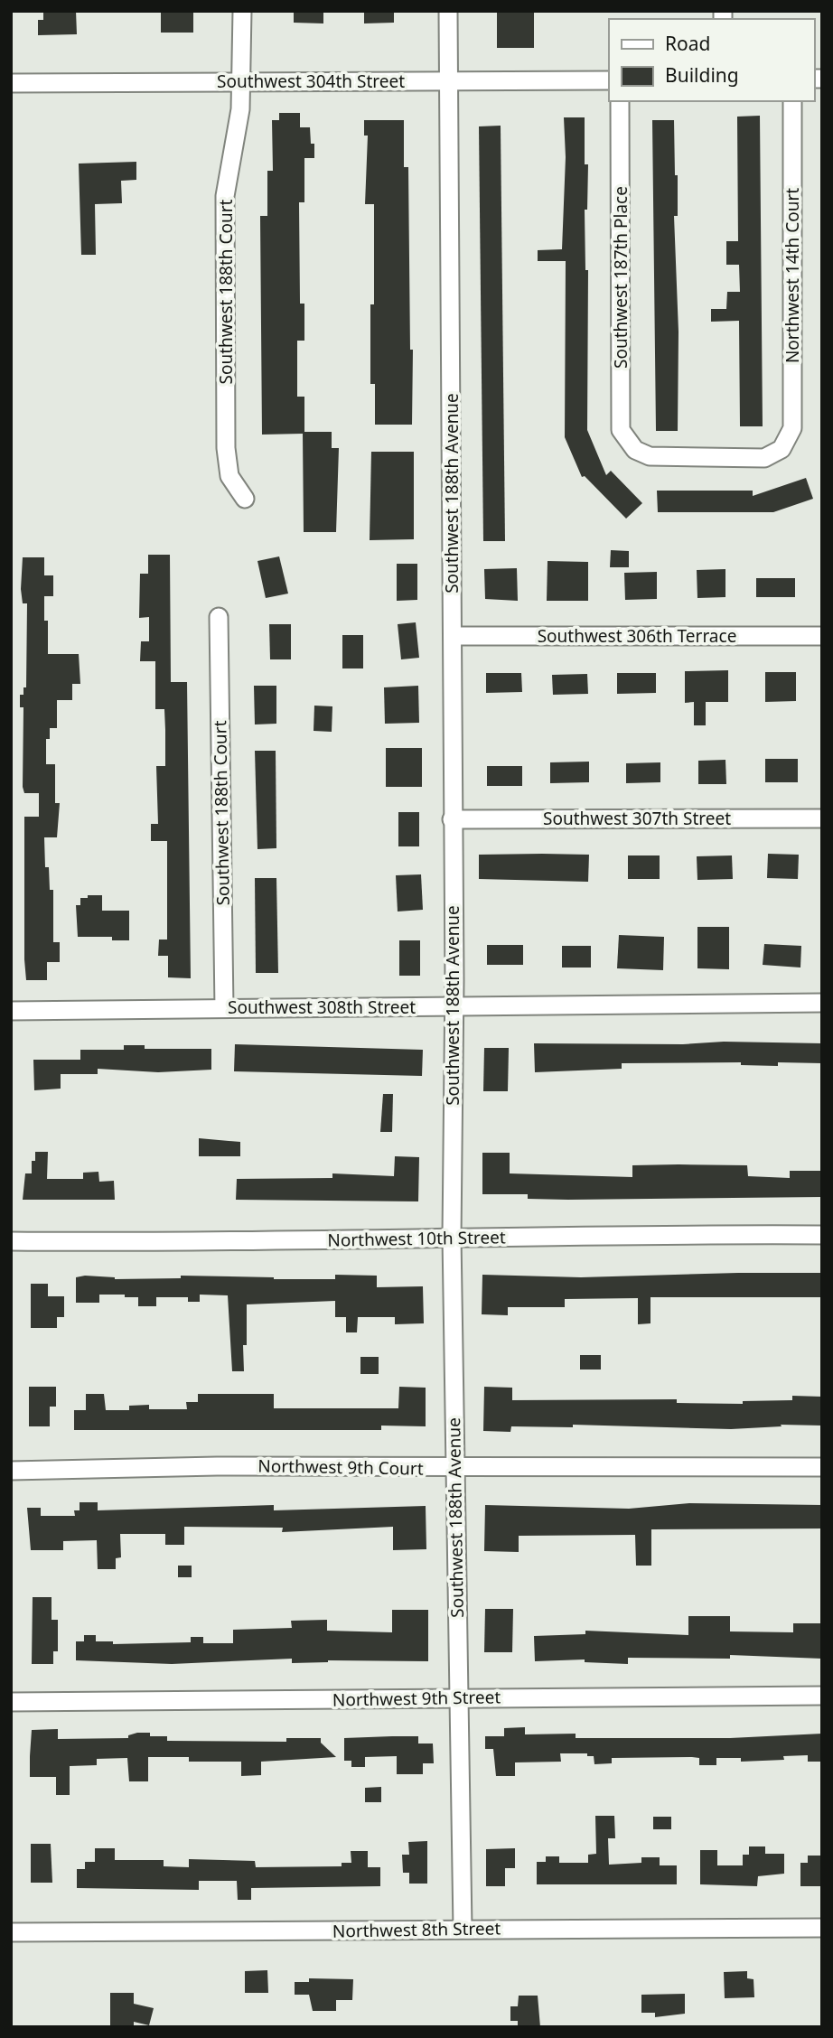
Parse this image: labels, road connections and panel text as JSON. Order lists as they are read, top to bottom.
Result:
{
  "streets": {
    "street": [
      "Southwest 304th Street",
      "Northwest 14th Court",
      "Southwest 187th Place",
      "Southwest 188th Court",
      "Southwest 188th Avenue",
      "Southwest 306th Terrace",
      "Southwest 307th Street",
      "Southwest 308th Street",
      "Northwest 10th Street",
      "Northwest 9th Court",
      "Northwest 9th Street",
      "Northwest 8th Street"
    ]
  },
  "crossings": [
    ["Southwest 304th Street", "Southwest 188th Court"],
    ["Southwest 304th Street", "Southwest 188th Avenue"],
    ["Northwest 14th Court", "Southwest 187th Place"],
    ["Southwest 188th Court", "Southwest 308th Street"],
    ["Southwest 188th Avenue", "Southwest 306th Terrace"],
    ["Southwest 188th Avenue", "Southwest 307th Street"],
    ["Southwest 188th Avenue", "Southwest 308th Street"],
    ["Southwest 188th Avenue", "Northwest 10th Street"],
    ["Southwest 188th Avenue", "Northwest 9th Court"],
    ["Southwest 188th Avenue", "Northwest 9th Street"],
    ["Southwest 188th Avenue", "Northwest 8th Street"]
  ],
  "legend": ["Road", "Building"]
}
